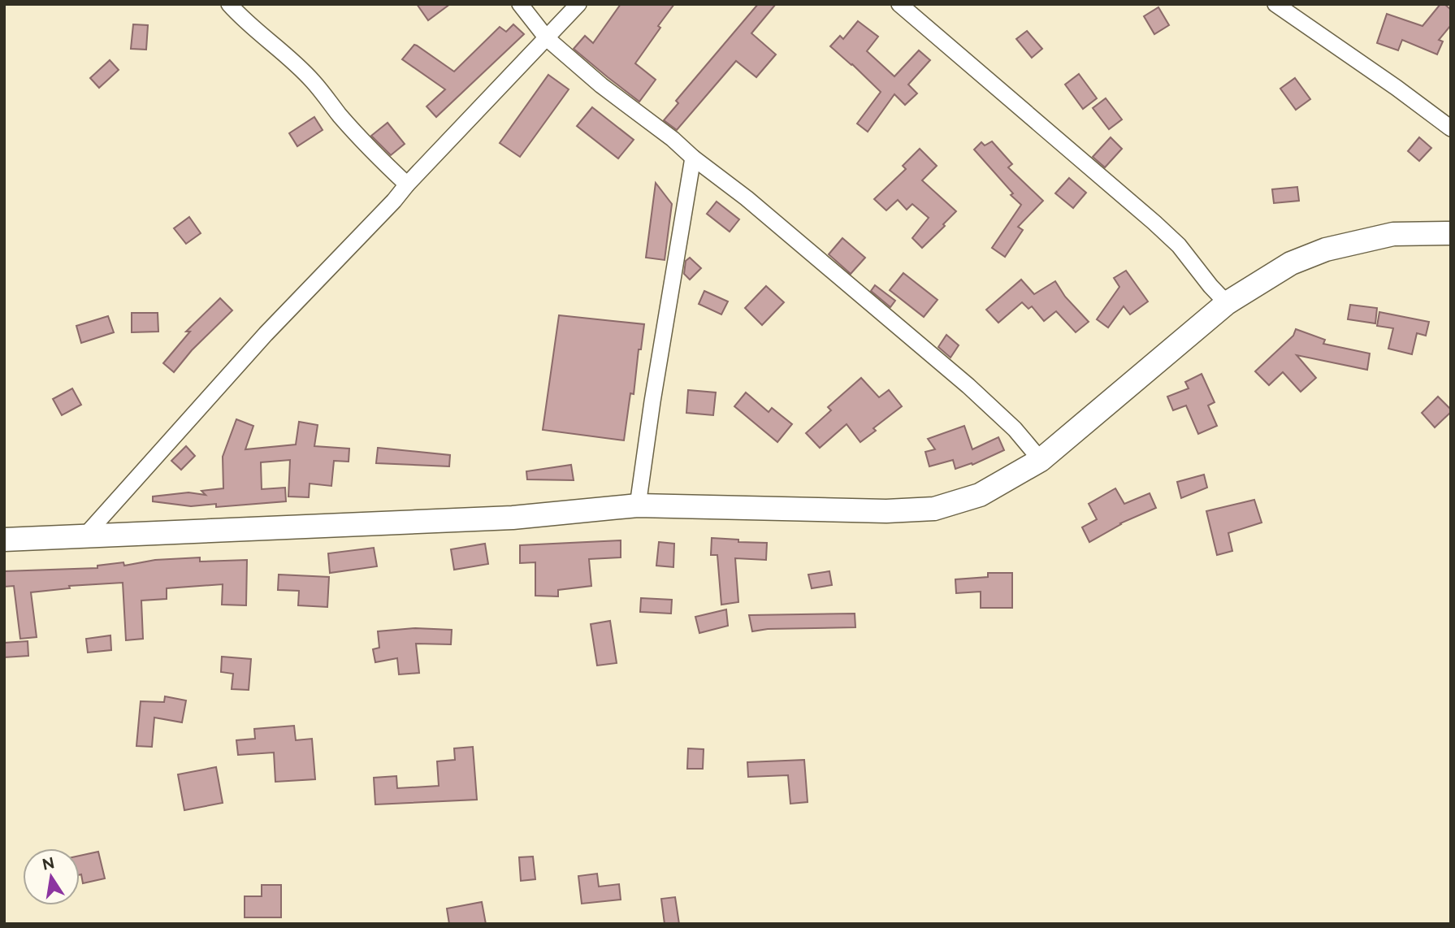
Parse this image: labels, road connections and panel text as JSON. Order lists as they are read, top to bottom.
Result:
{
  "north": "top"
}
